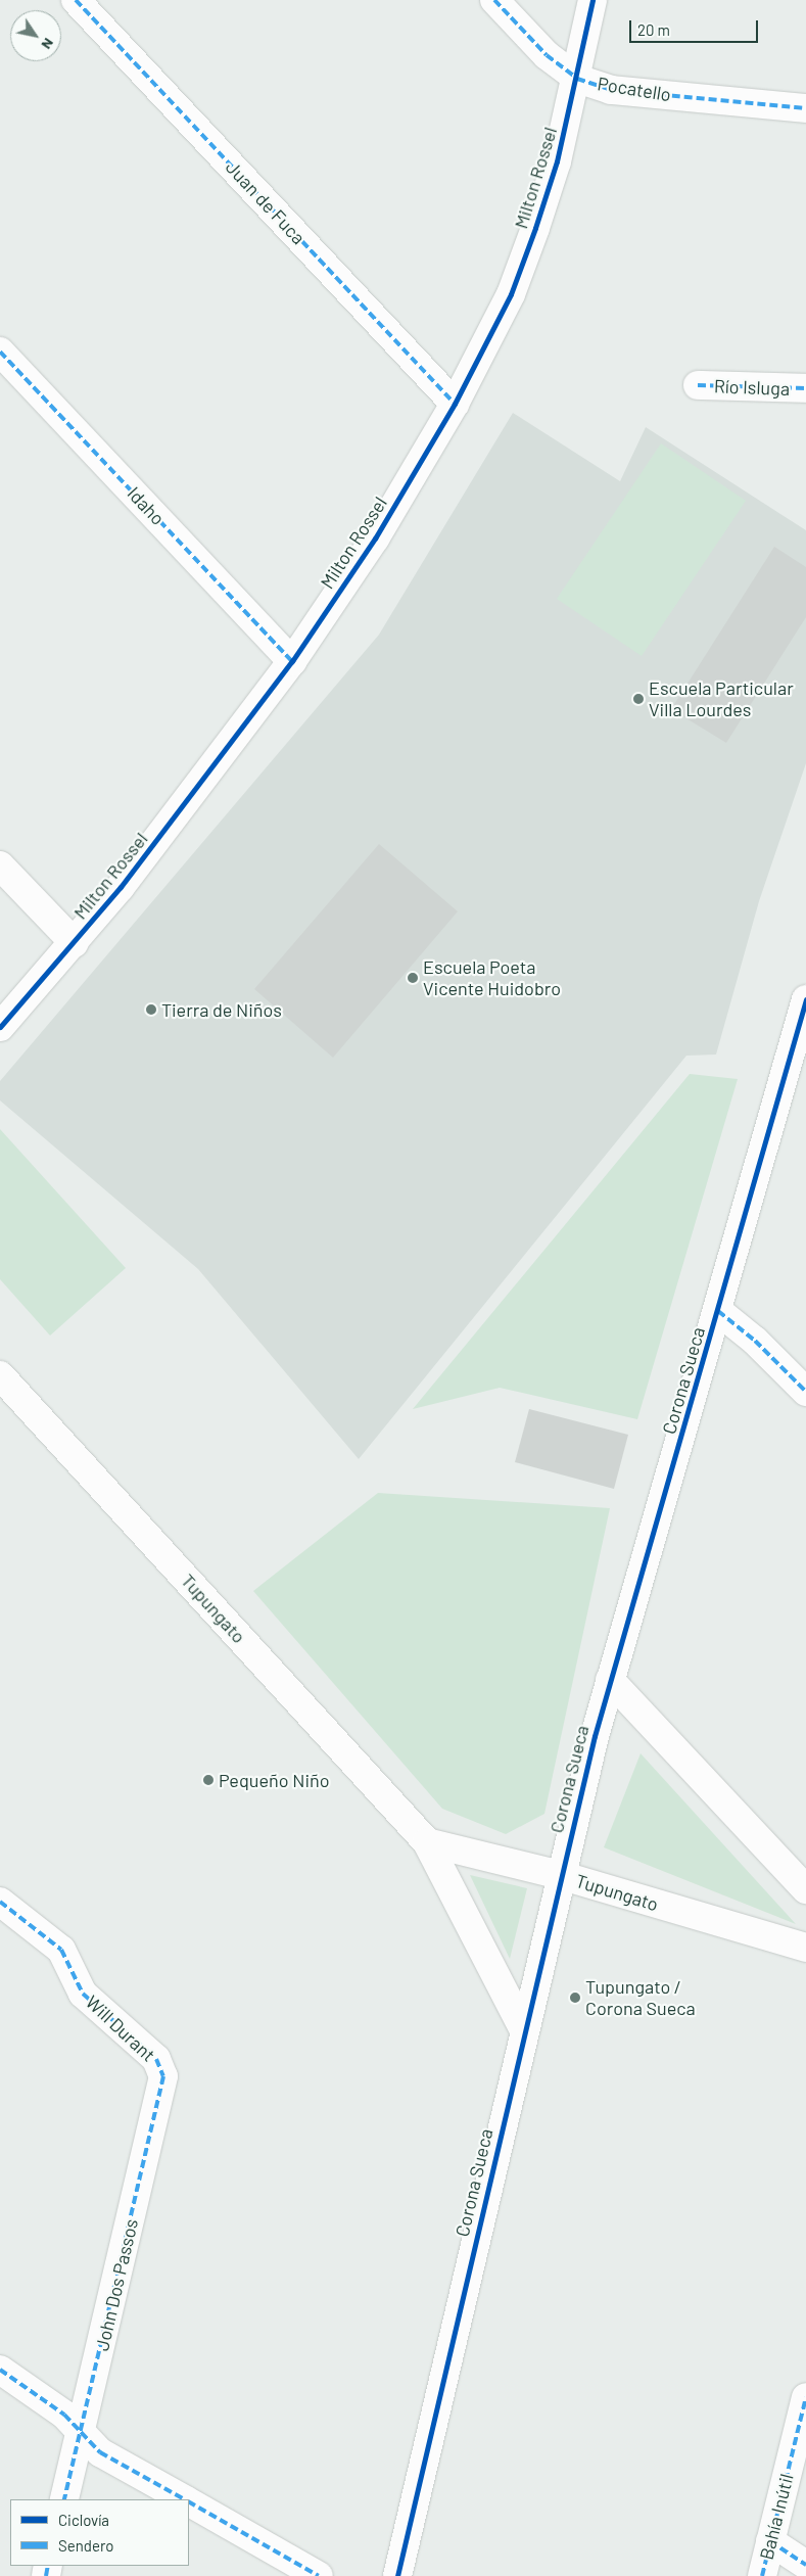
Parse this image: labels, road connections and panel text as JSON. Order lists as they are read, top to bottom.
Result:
{
  "streets": {
    "street": [
      "Pocatello",
      "Milton Rossel",
      "Juan de Fuca",
      "Río Isluga",
      "Idaho",
      "Corona Sueca",
      "Tupungato",
      "Will Durant",
      "John Dos Passos",
      "Bahía Inútil"
    ]
  },
  "crossings": [
    ["Pocatello", "Milton Rossel"],
    ["Milton Rossel", "Juan de Fuca"],
    ["Milton Rossel", "Idaho"],
    ["Corona Sueca", "Tupungato"],
    ["Will Durant", "John Dos Passos"]
  ],
  "places": [
    "Escuela Particular Villa Lourdes",
    "Escuela Poeta Vicente Huidobro",
    "Tierra de Niños",
    "Pequeño Niño",
    "Tupungato / Corona Sueca"
  ],
  "legend": ["Ciclovía", "Sendero"],
  "scale_bar": "20 m",
  "north": "bottom right"
}
